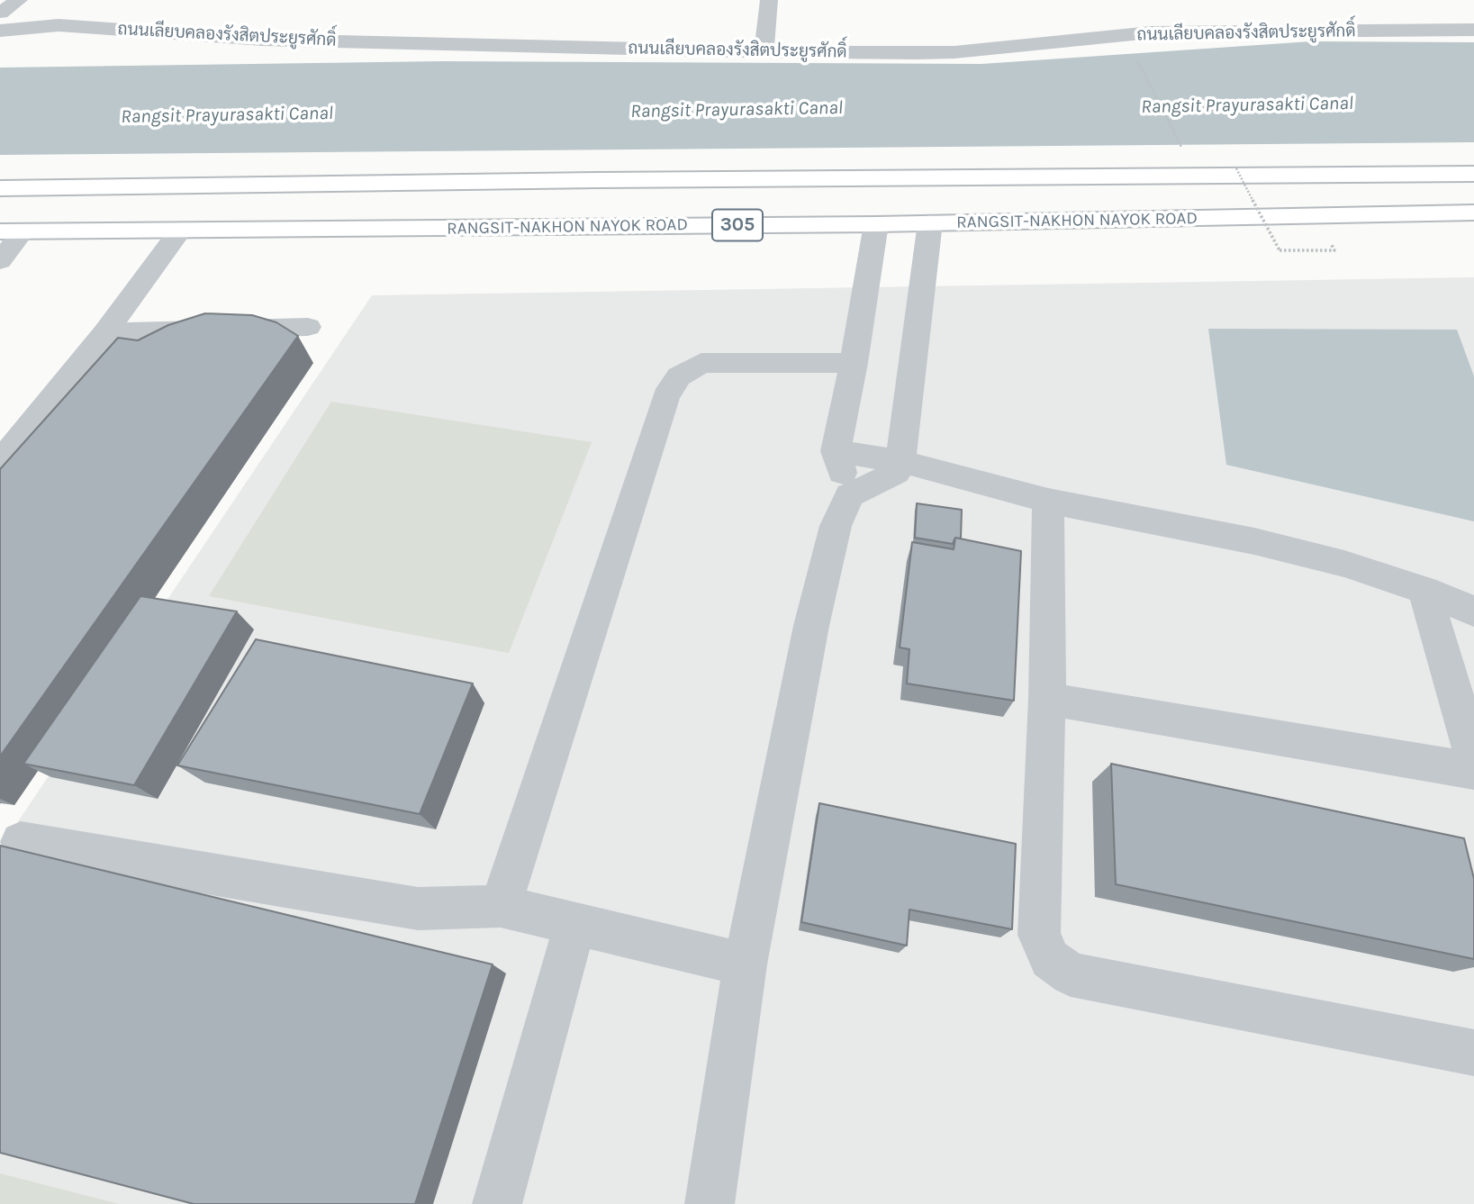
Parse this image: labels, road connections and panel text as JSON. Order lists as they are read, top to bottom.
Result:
{
  "streets": {
    "main road": ["RANGSIT-NAKHON NAYOK ROAD", "305"],
    "street": ["ถนนเลียบคลองรังสิตประยูรศักดิ์"]
  },
  "water": ["Rangsit Prayurasakti Canal"]
}
